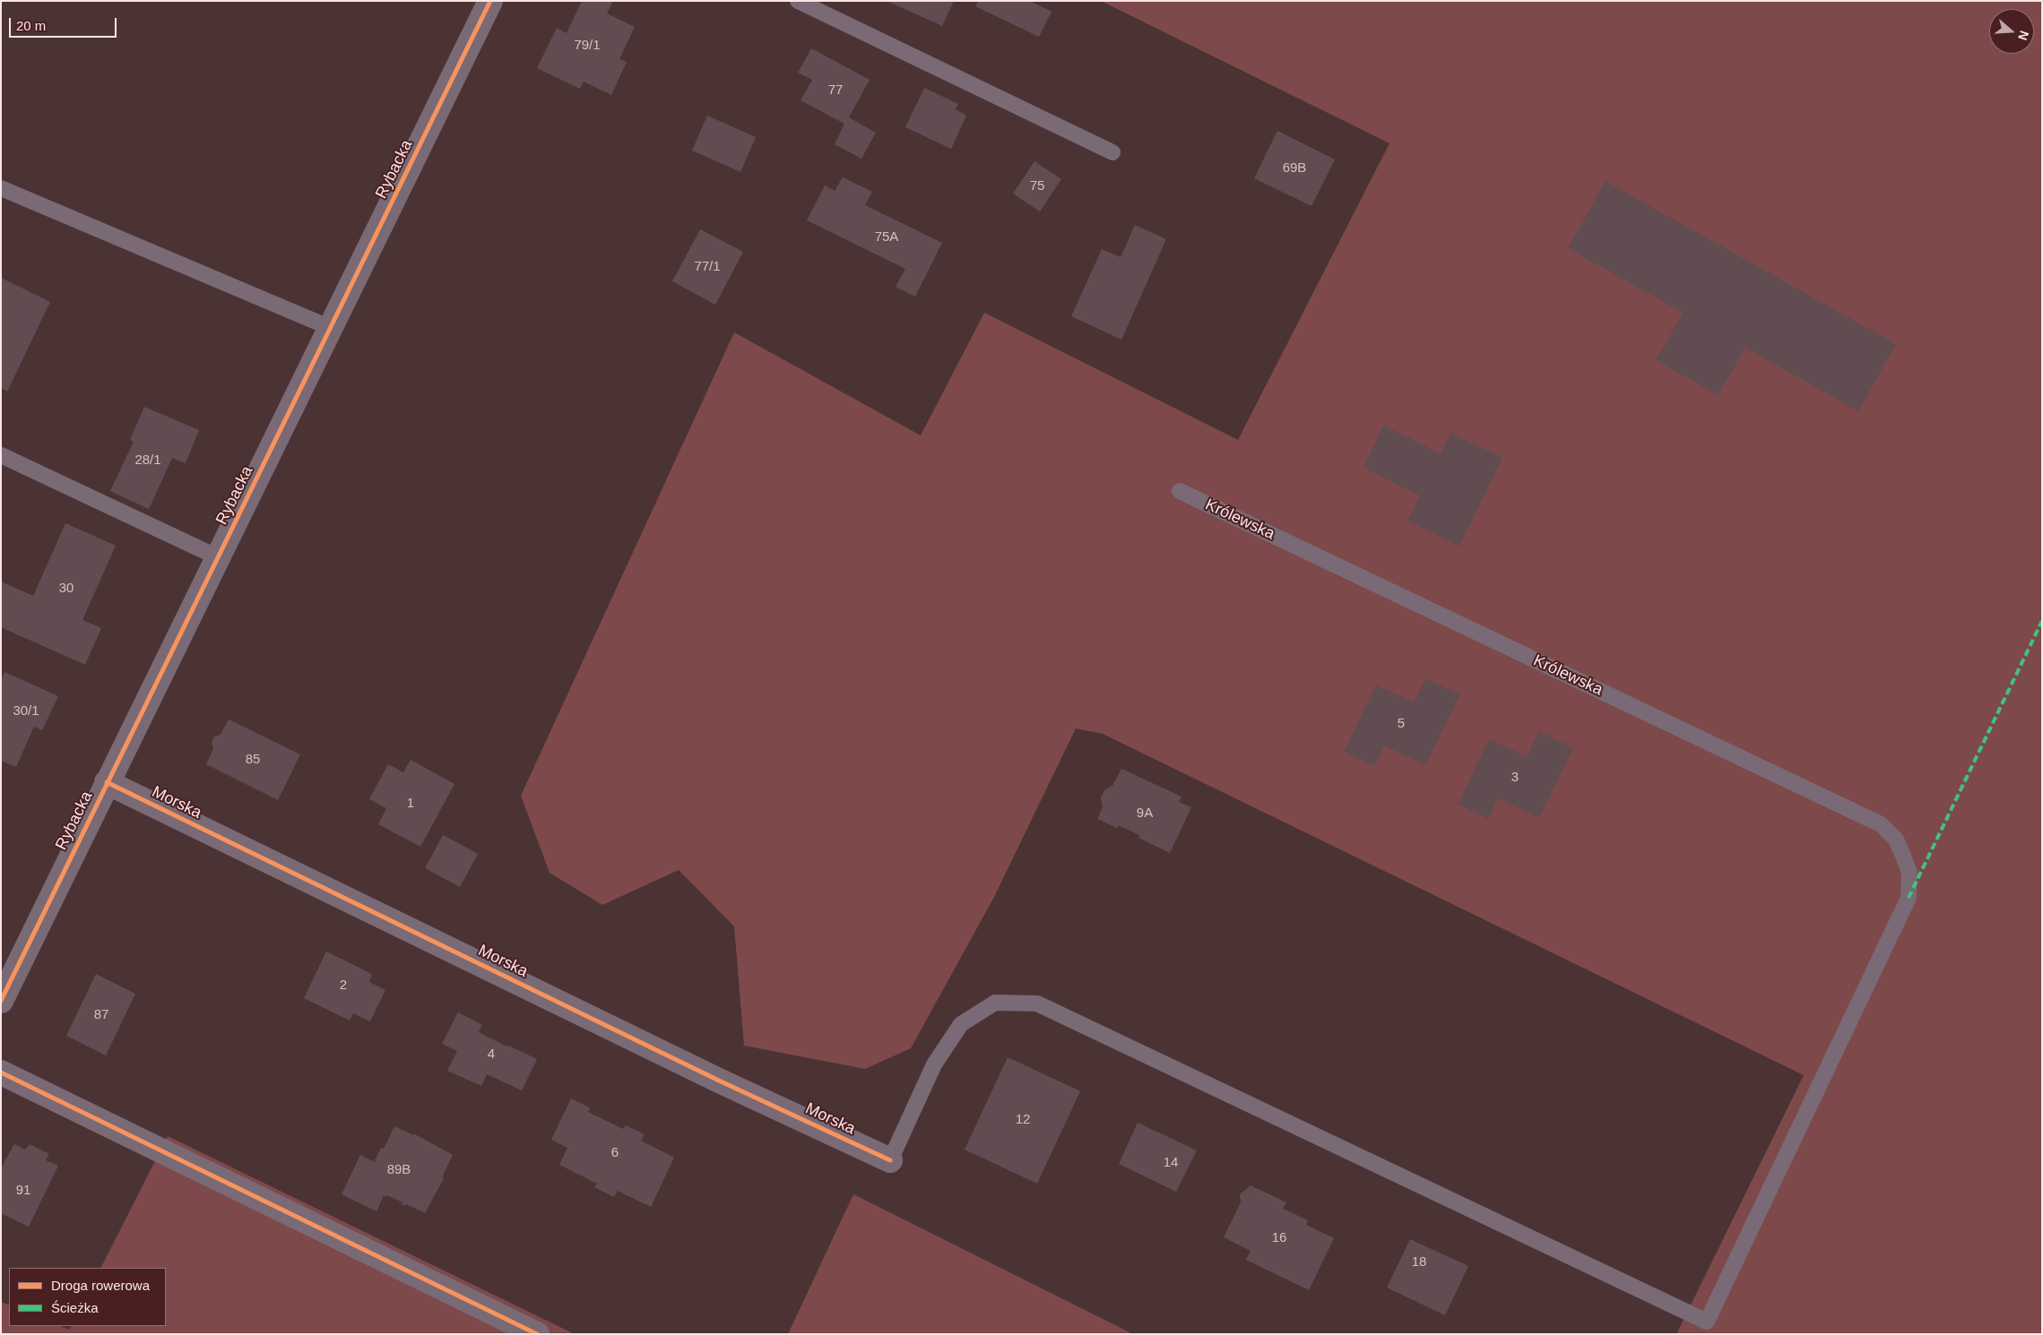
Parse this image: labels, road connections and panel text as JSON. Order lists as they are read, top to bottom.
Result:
{
  "streets": {
    "street": ["Rybacka", "Morska"],
    "lane": ["Królewska"]
  },
  "crossings": [
    ["Rybacka", "Morska"],
    ["Królewska", "Morska"]
  ],
  "house_numbers": [
    "79/1",
    "77",
    "69B",
    "75",
    "75A",
    "77/1",
    "28/1",
    "30",
    "30/1",
    "5",
    "85",
    "3",
    "1",
    "9A",
    "2",
    "87",
    "4",
    "12",
    "6",
    "14",
    "89B",
    "91",
    "16",
    "18"
  ],
  "legend": ["Droga rowerowa", "Ścieżka"],
  "scale_bar": "20 m",
  "north": "right"
}
